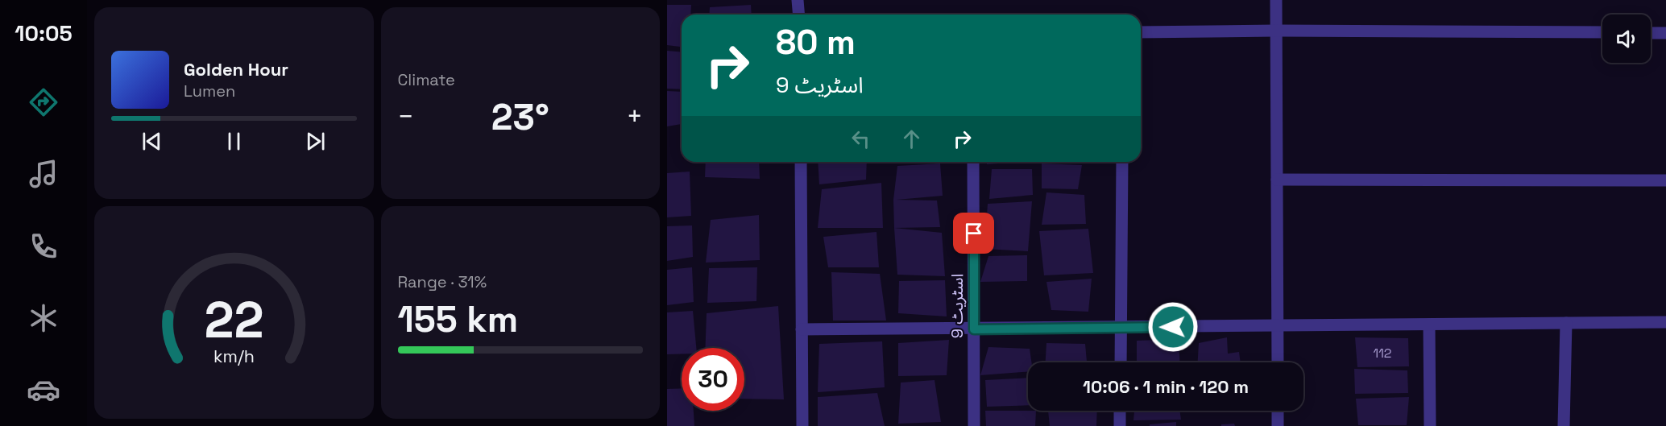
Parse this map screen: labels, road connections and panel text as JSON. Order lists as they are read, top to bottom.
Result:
{
  "streets": {
    "street": ["اسٹریٹ 9"]
  },
  "house_numbers": ["112"],
  "page": {
    "tabs": "10:05",
    "tile": [
      "Climate",
      ["Range · 31%", "155 km"]
    ],
    "turn": ["80 m", "اسٹریٹ 9"],
    "song": ["Golden Hour", "Lumen"],
    "heat": ["−", "23°", "+"],
    "limit": "30",
    "trip": "10:06 · 1 min · 120 m",
    "gauge": ["22", "km/h"]
  }
}
